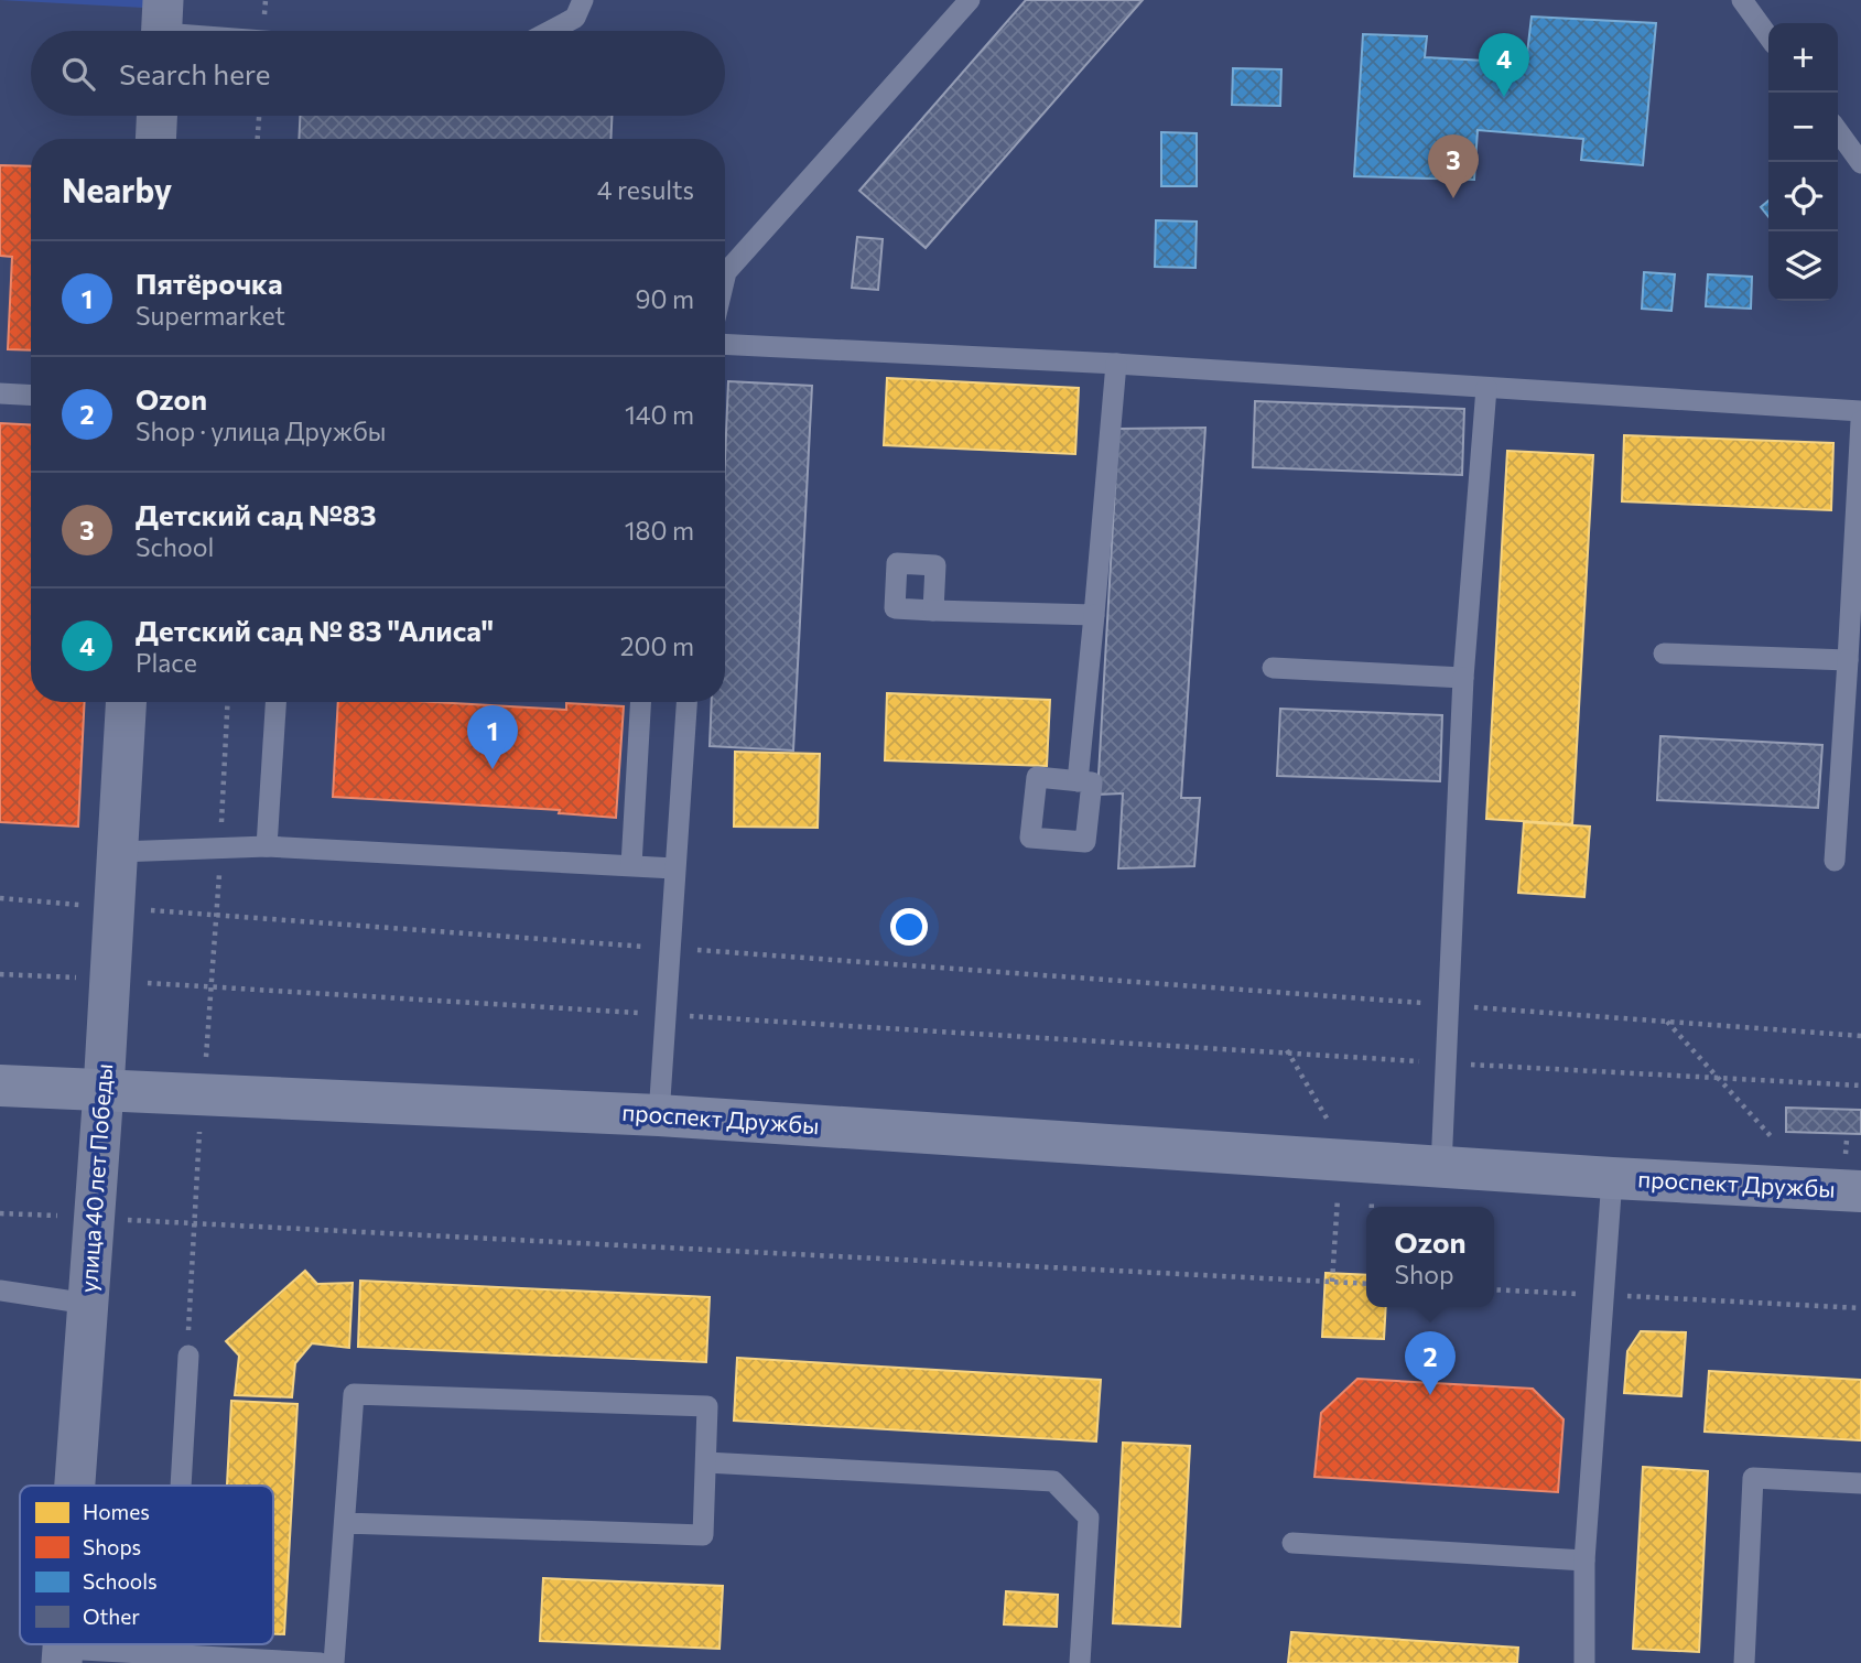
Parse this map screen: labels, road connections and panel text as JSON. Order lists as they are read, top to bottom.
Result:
{
  "streets": {
    "street": ["проспект Дружбы", "улица 40 лет Победы"]
  },
  "crossings": [
    ["проспект Дружбы", "улица 40 лет Победы"]
  ],
  "legend": [
    "Homes",
    "Shops",
    "Schools",
    "Other"
  ],
  "page": {
    "map_buttons": ["+", "−"],
    "search": "Search here",
    "pins": [
      "4",
      "3",
      "1",
      "2"
    ],
    "heading": ["Nearby", "4 results"],
    "list": [
      {
        "mark": "1",
        "name": "Пятёрочка",
        "note": "Supermarket",
        "value": "90 m"
      },
      {
        "mark": "2",
        "name": "Ozon",
        "note": "Shop · улица Дружбы",
        "value": "140 m"
      },
      {
        "mark": "3",
        "name": "Детский сад №83",
        "note": "School",
        "value": "180 m"
      },
      {
        "mark": "4",
        "name": "Детский сад № 83 \"Алиса\"",
        "note": "Place",
        "value": "200 m"
      }
    ],
    "popup": ["Ozon", "Shop"]
  }
}
